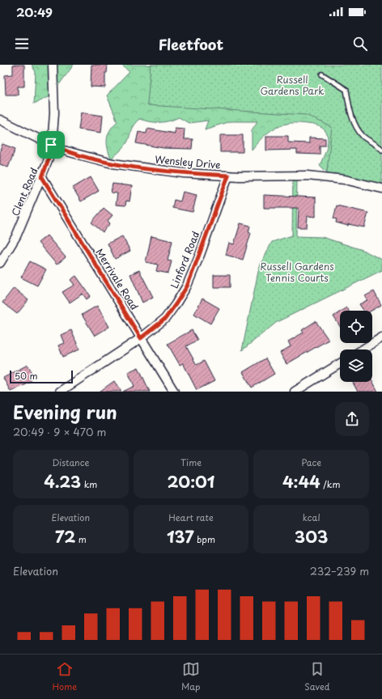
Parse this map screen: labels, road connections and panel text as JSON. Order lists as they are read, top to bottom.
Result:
{
  "streets": {
    "street": [
      "Wensley Drive",
      "Clent Road",
      "Linford Road",
      "Merrivale Road"
    ]
  },
  "crossings": [
    ["Wensley Drive", "Clent Road"],
    ["Wensley Drive", "Linford Road"],
    ["Clent Road", "Merrivale Road"],
    ["Linford Road", "Merrivale Road"]
  ],
  "parks": ["Russell Gardens Park", "Russell Gardens Tennis Courts"],
  "scale_bar": "50 m",
  "page": {
    "status": "20:49",
    "header": "Fleetfoot",
    "scale": "50 m",
    "heading": ["Evening run", "20:49 · 9 × 470 m"],
    "stats": [
      ["Distance", "4.23 km"],
      ["Time", "20:01"],
      ["Pace", "4:44 /km"],
      ["Elevation", "72 m"],
      ["Heart rate", "137 bpm"],
      ["kcal", "303"]
    ],
    "chart": ["Elevation", "232–239 m"],
    "tabs": ["Home", "Map", "Saved"]
  }
}
